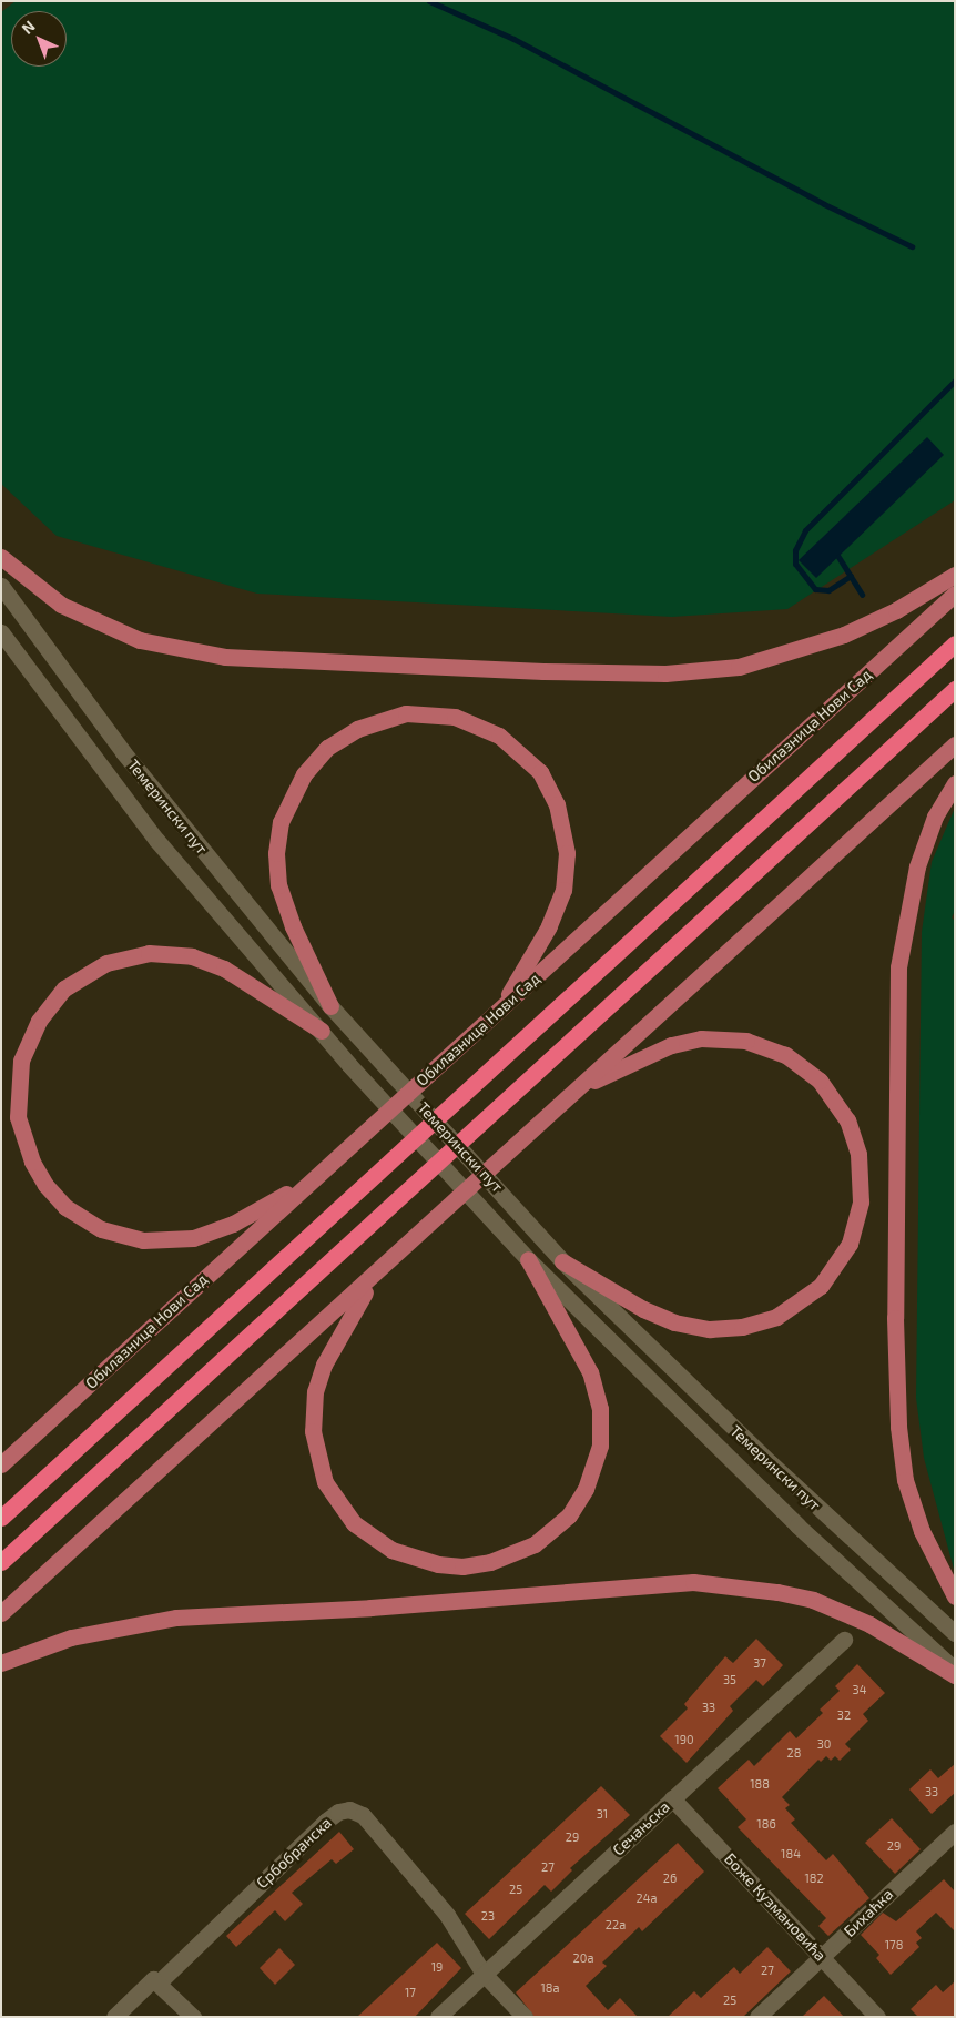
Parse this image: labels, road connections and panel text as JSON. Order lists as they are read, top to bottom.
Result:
{
  "streets": {
    "main road": [
      "Обилазница Нови Сад",
      "Темерински пут",
      "Сечањска",
      "Србобранска",
      "Боже Кузмановића",
      "Бихаћка"
    ]
  },
  "crossings": [
    ["Сечањска", "Србобранска"],
    ["Сечањска", "Боже Кузмановића"],
    ["Боже Кузмановића", "Бихаћка"]
  ],
  "house_numbers": [
    "37",
    "35",
    "34",
    "33",
    "32",
    "190",
    "30",
    "28",
    "188",
    "33",
    "31",
    "186",
    "29",
    "29",
    "184",
    "27",
    "26",
    "182",
    "25",
    "24a",
    "23",
    "22a",
    "178",
    "20a",
    "19",
    "27",
    "18a",
    "17",
    "25"
  ],
  "north": "top left"
}
